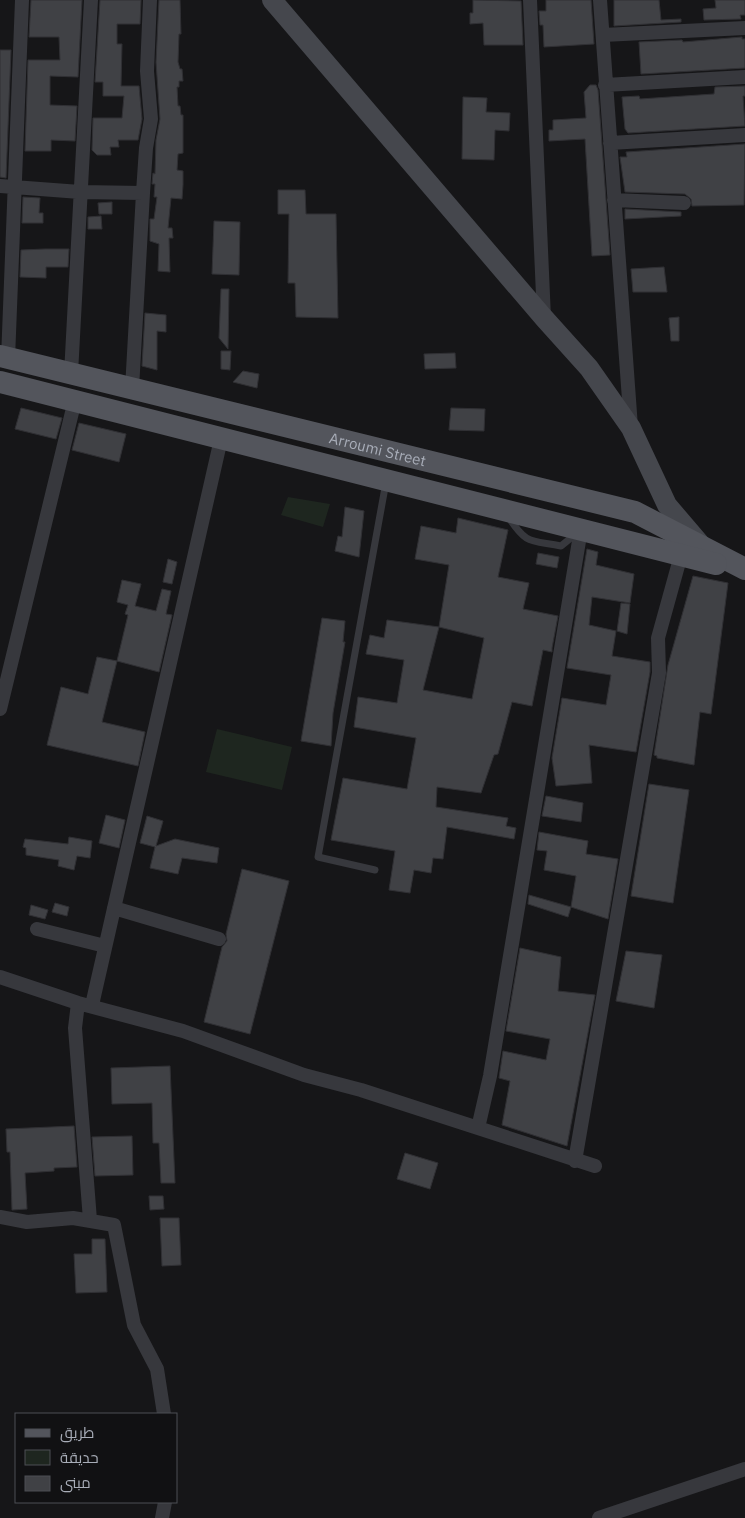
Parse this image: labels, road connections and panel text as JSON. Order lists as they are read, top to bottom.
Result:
{
  "streets": {
    "main road": ["Arroumi Street"]
  },
  "legend": ["طريق", "حديقة", "مبنى"]
}
